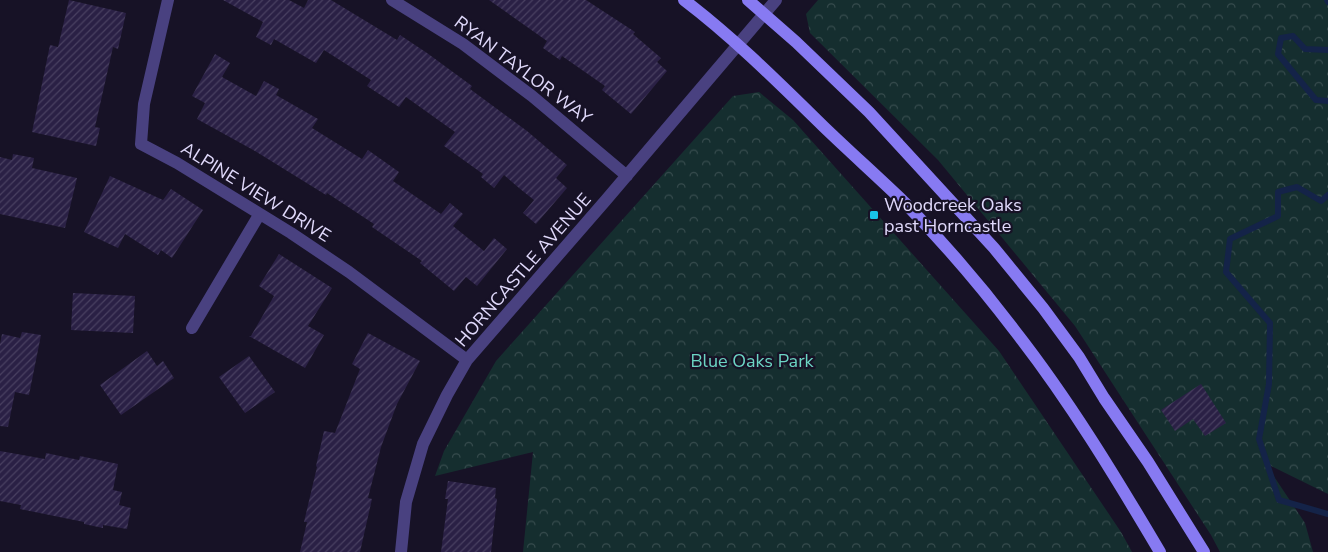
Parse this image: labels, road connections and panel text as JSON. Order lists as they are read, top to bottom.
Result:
{
  "streets": {
    "street": ["RYAN TAYLOR WAY", "ALPINE VIEW DRIVE", "HORNCASTLE AVENUE"]
  },
  "crossings": [
    ["RYAN TAYLOR WAY", "HORNCASTLE AVENUE"],
    ["ALPINE VIEW DRIVE", "HORNCASTLE AVENUE"]
  ],
  "parks": ["Blue Oaks Park"],
  "places": {
    "transit": ["Woodcreek Oaks past Horncastle"]
  }
}
